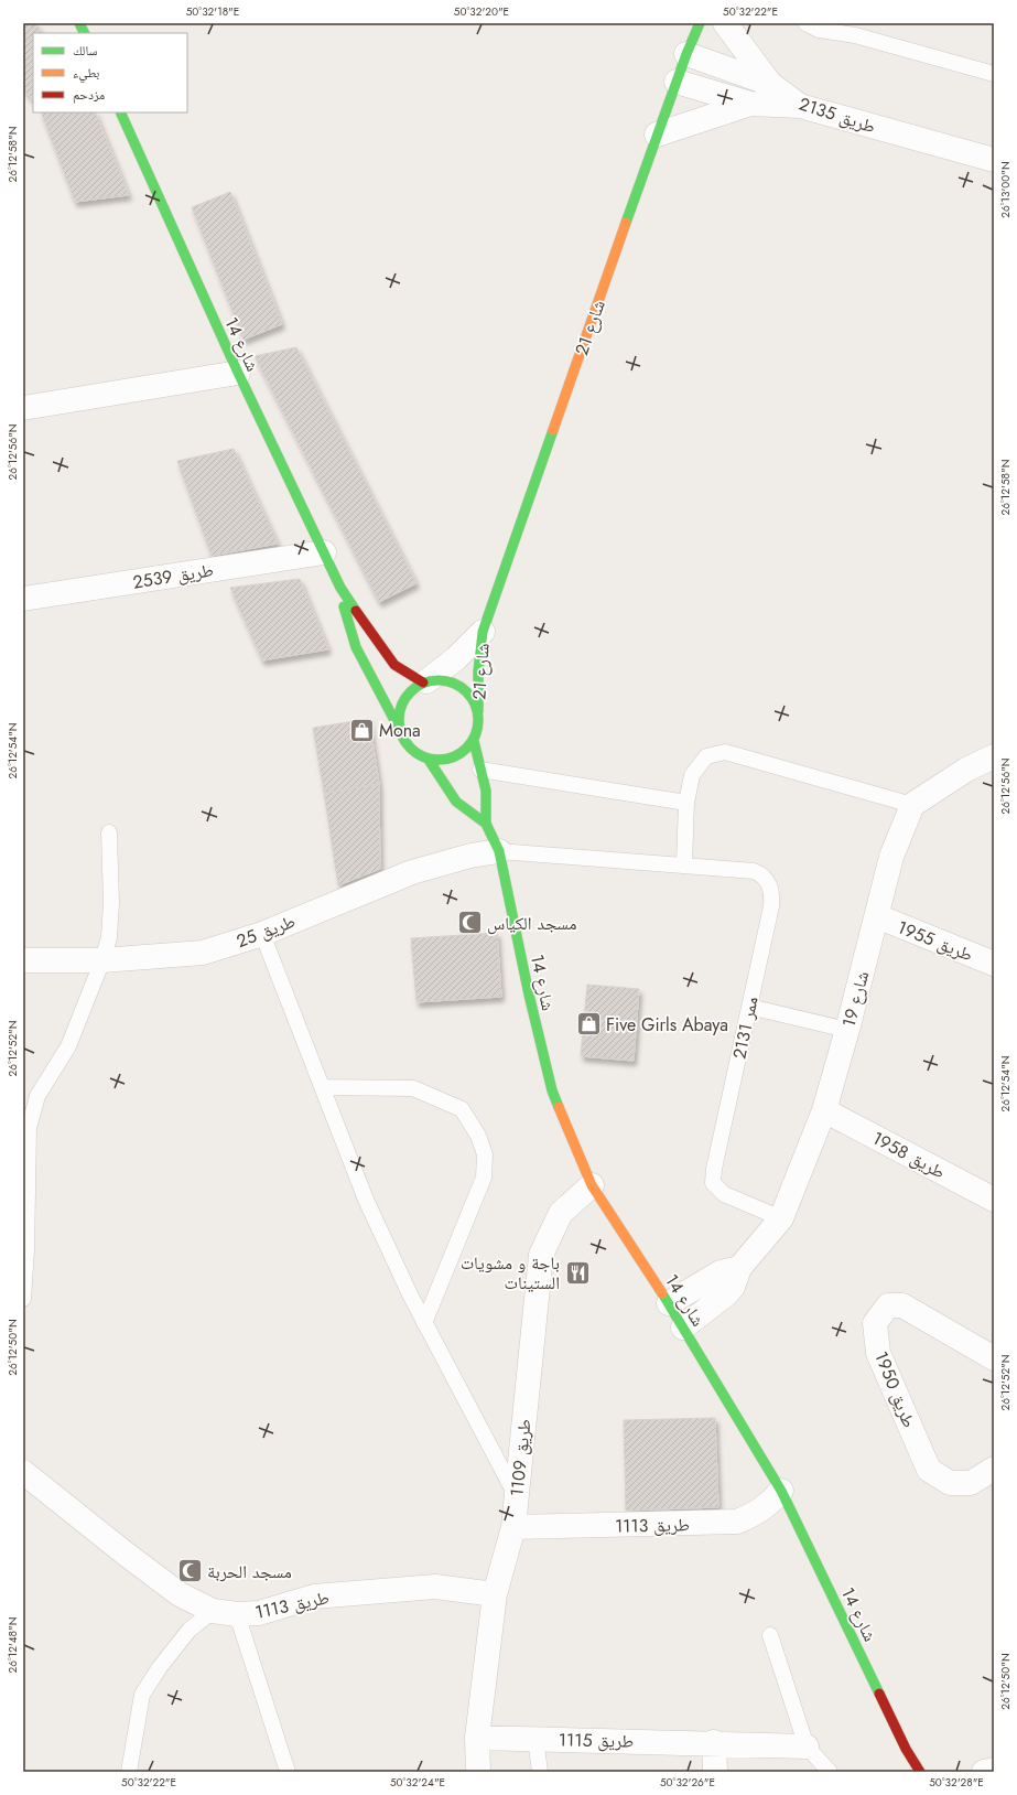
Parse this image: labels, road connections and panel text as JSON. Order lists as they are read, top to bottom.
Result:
{
  "streets": {
    "street": [
      "طريق 2135",
      "شارع 21",
      "شارع 14",
      "طريق 2539",
      "طريق 25",
      "طريق 1955",
      "شارع 19",
      "طريق 1958",
      "طريق 1950",
      "طريق 1109",
      "طريق 1113",
      "طريق 1115"
    ],
    "lane": ["ممر 2131"]
  },
  "crossings": [
    ["طريق 2135", "شارع 21"],
    ["شارع 21", "شارع 14"],
    ["شارع 14", "طريق 2539"],
    ["شارع 14", "طريق 25"],
    ["شارع 14", "شارع 19"],
    ["شارع 14", "ممر 2131"],
    ["شارع 14", "طريق 1109"],
    ["شارع 14", "طريق 1113"],
    ["طريق 25", "ممر 2131"],
    ["طريق 1955", "شارع 19"],
    ["شارع 19", "ممر 2131"],
    ["شارع 19", "طريق 1958"],
    ["طريق 1109", "طريق 1113"],
    ["طريق 1109", "طريق 1115"]
  ],
  "places": {
    "shop": ["Mona", "Five Girls Abaya"],
    "mosque": ["مسجد الكياس", "مسجد الحربة"],
    "restaurant": ["باجة و مشويات الستينات"]
  },
  "legend": ["سالك", "بطيء", "مزدحم"],
  "coordinates": [
    "50°32'18\"E",
    "50°32'20\"E",
    "50°32'22\"E",
    "26°12'58\"N",
    "26°13'00\"N",
    "26°12'56\"N",
    "26°12'54\"N",
    "26°12'52\"N",
    "26°12'50\"N",
    "26°12'48\"N",
    "50°32'24\"E",
    "50°32'26\"E",
    "50°32'28\"E"
  ]
}
